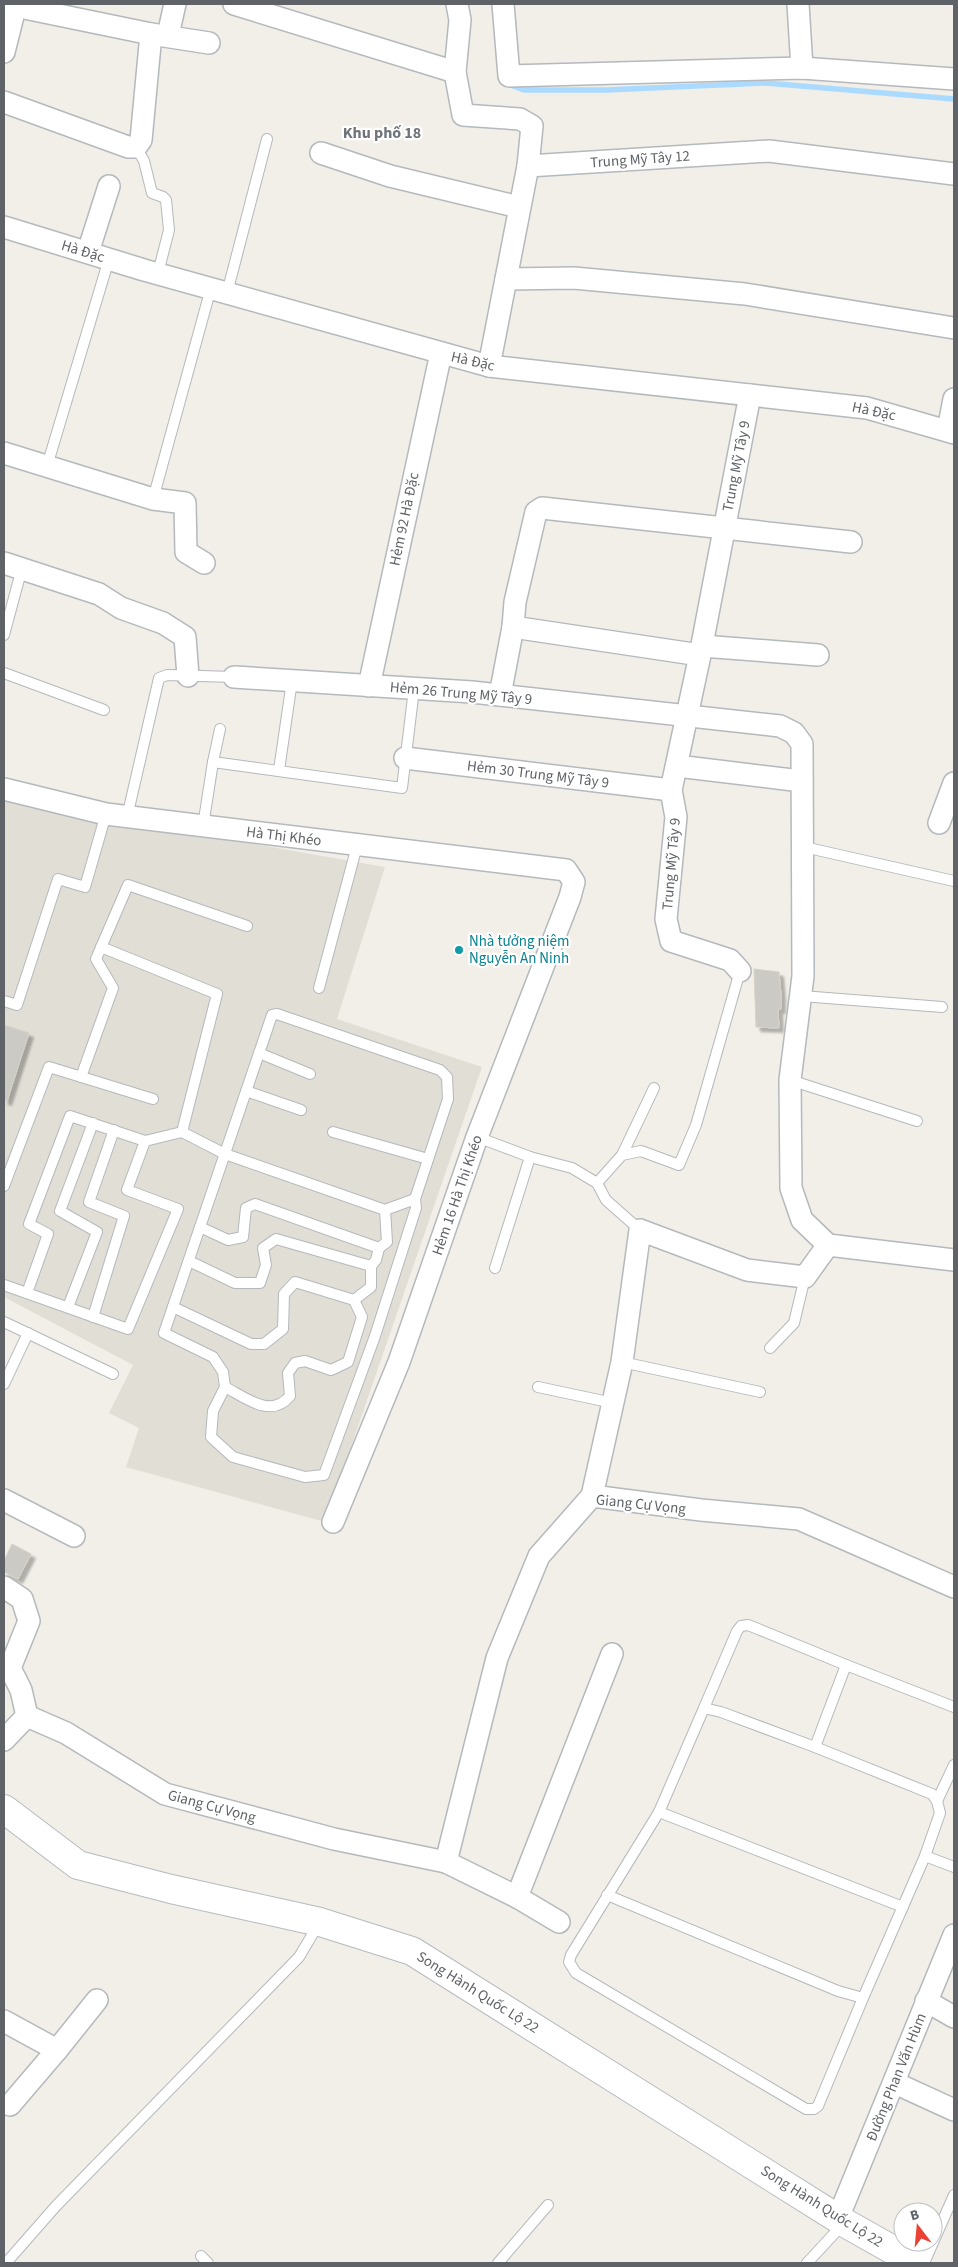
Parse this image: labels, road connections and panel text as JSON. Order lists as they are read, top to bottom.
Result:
{
  "streets": {
    "street": [
      "Trung Mỹ Tây 12",
      "Hà Đặc",
      "Trung Mỹ Tây 9",
      "Hẻm 92 Hà Đặc",
      "Hẻm 26 Trung Mỹ Tây 9",
      "Hẻm 30 Trung Mỹ Tây 9",
      "Hà Thị Khéo",
      "Hẻm 16 Hà Thị Khéo",
      "Giang Cự Vọng",
      "Song Hành Quốc Lộ 22",
      "Đường Phan Văn Hùm"
    ]
  },
  "crossings": [
    ["Hà Đặc", "Trung Mỹ Tây 9"],
    ["Hà Đặc", "Hẻm 92 Hà Đặc"],
    ["Trung Mỹ Tây 9", "Hẻm 26 Trung Mỹ Tây 9"],
    ["Trung Mỹ Tây 9", "Hẻm 30 Trung Mỹ Tây 9"],
    ["Hẻm 92 Hà Đặc", "Hẻm 26 Trung Mỹ Tây 9"],
    ["Hà Thị Khéo", "Hẻm 16 Hà Thị Khéo"],
    ["Song Hành Quốc Lộ 22", "Đường Phan Văn Hùm"]
  ],
  "districts": ["Khu phố 18"],
  "places": ["Nhà tưởng niệm Nguyễn An Ninh"],
  "north": "top"
}
